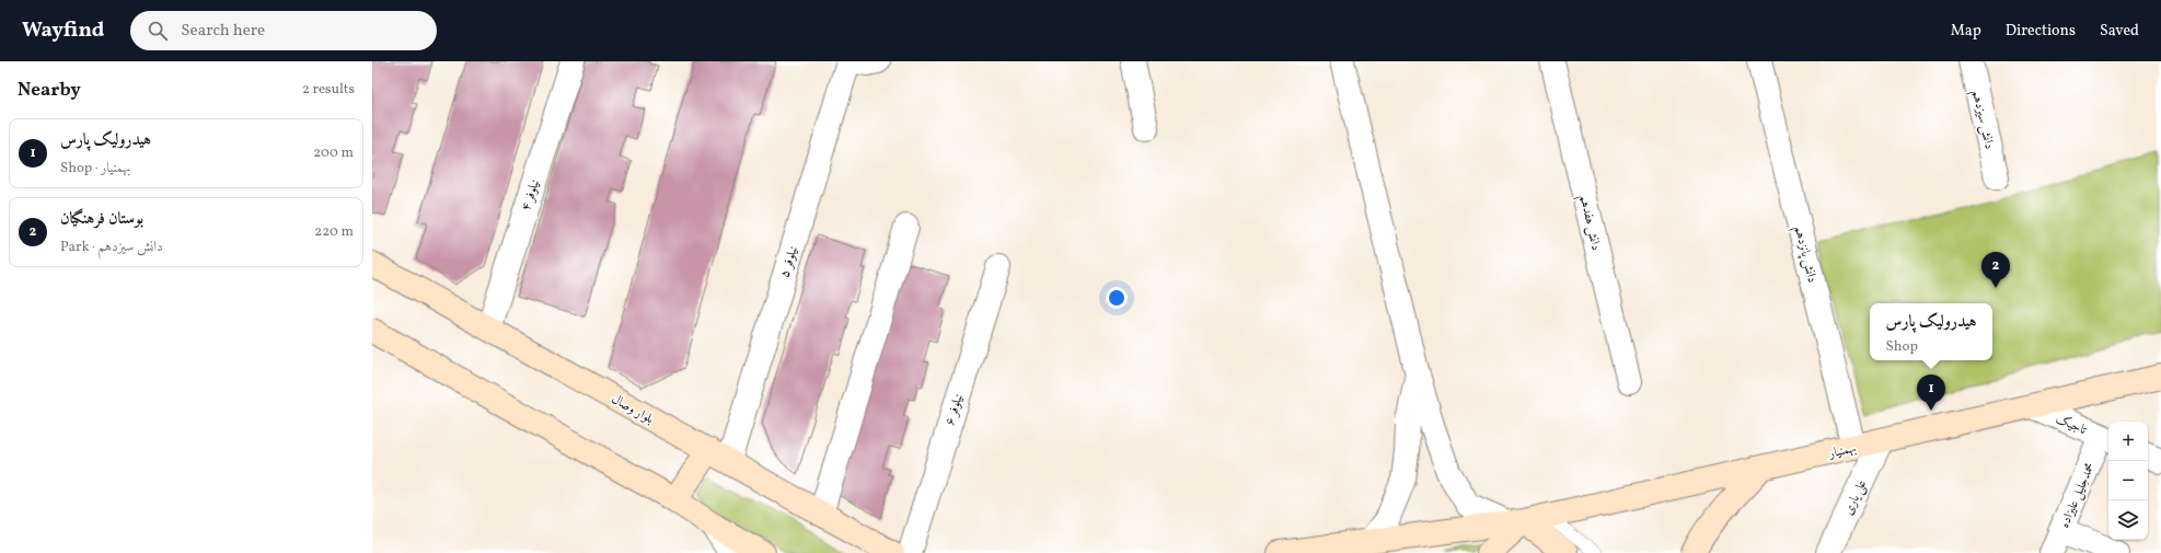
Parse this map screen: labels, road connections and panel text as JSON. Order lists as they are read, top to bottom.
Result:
{
  "streets": {
    "main road": ["بلوار وصال", "بهمنیار"],
    "street": [
      "دانش سیزدهم",
      "نیلوفر ۴",
      "دانش هفدهم",
      "دانش پانزدهم",
      "نیلوفر ۵",
      "نیلوفر ۶",
      "تاجیک",
      "محمدجلیل علیزاده",
      "علی یاری"
    ]
  },
  "crossings": [
    ["نیلوفر ۴", "بلوار وصال"],
    ["دانش پانزدهم", "بهمنیار"],
    ["نیلوفر ۵", "بلوار وصال"],
    ["تاجیک", "بهمنیار"],
    ["تاجیک", "محمدجلیل علیزاده"],
    ["بهمنیار", "علی یاری"]
  ],
  "page": {
    "header": "Wayfind",
    "search": "Search here",
    "nav": ["Map", "Directions", "Saved"],
    "heading": ["Nearby", "2 results"],
    "list": [
      {
        "mark": "1",
        "name": "هیدرولیک پارس",
        "note": "Shop · بهمنیار",
        "value": "200 m"
      },
      {
        "mark": "2",
        "name": "بوستان فرهنگیان",
        "note": "Park · دانش سیزدهم",
        "value": "220 m"
      }
    ],
    "pins": ["2", "1"],
    "popup": ["هیدرولیک پارس", "Shop"],
    "map_buttons": ["+", "−"]
  }
}
